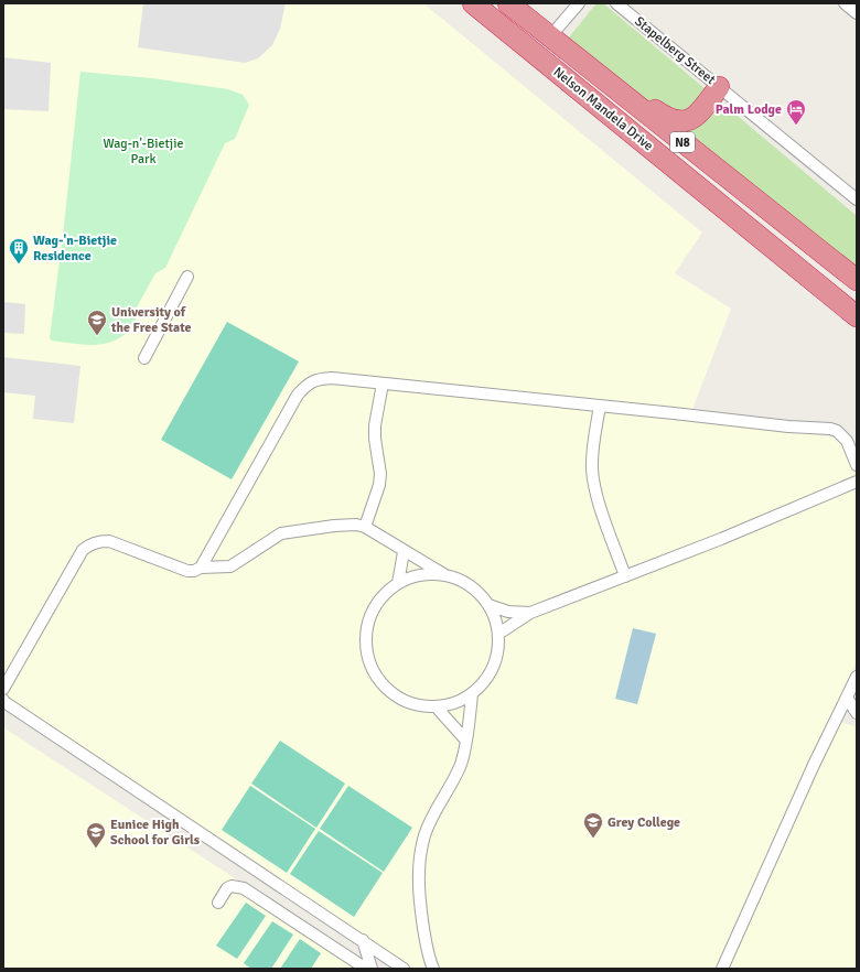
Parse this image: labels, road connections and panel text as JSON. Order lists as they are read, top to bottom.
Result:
{
  "streets": {
    "highway": ["Nelson Mandela Drive", "N8"],
    "street": ["Stapelberg Street"]
  },
  "parks": ["Wag-n'-Bietjie Park"],
  "places": {
    "hotel": ["Palm Lodge"],
    "building": ["Wag-'n-Bietjie Residence"],
    "school or university": ["University of the Free State", "Grey College", "Eunice High School for Girls"]
  }
}
